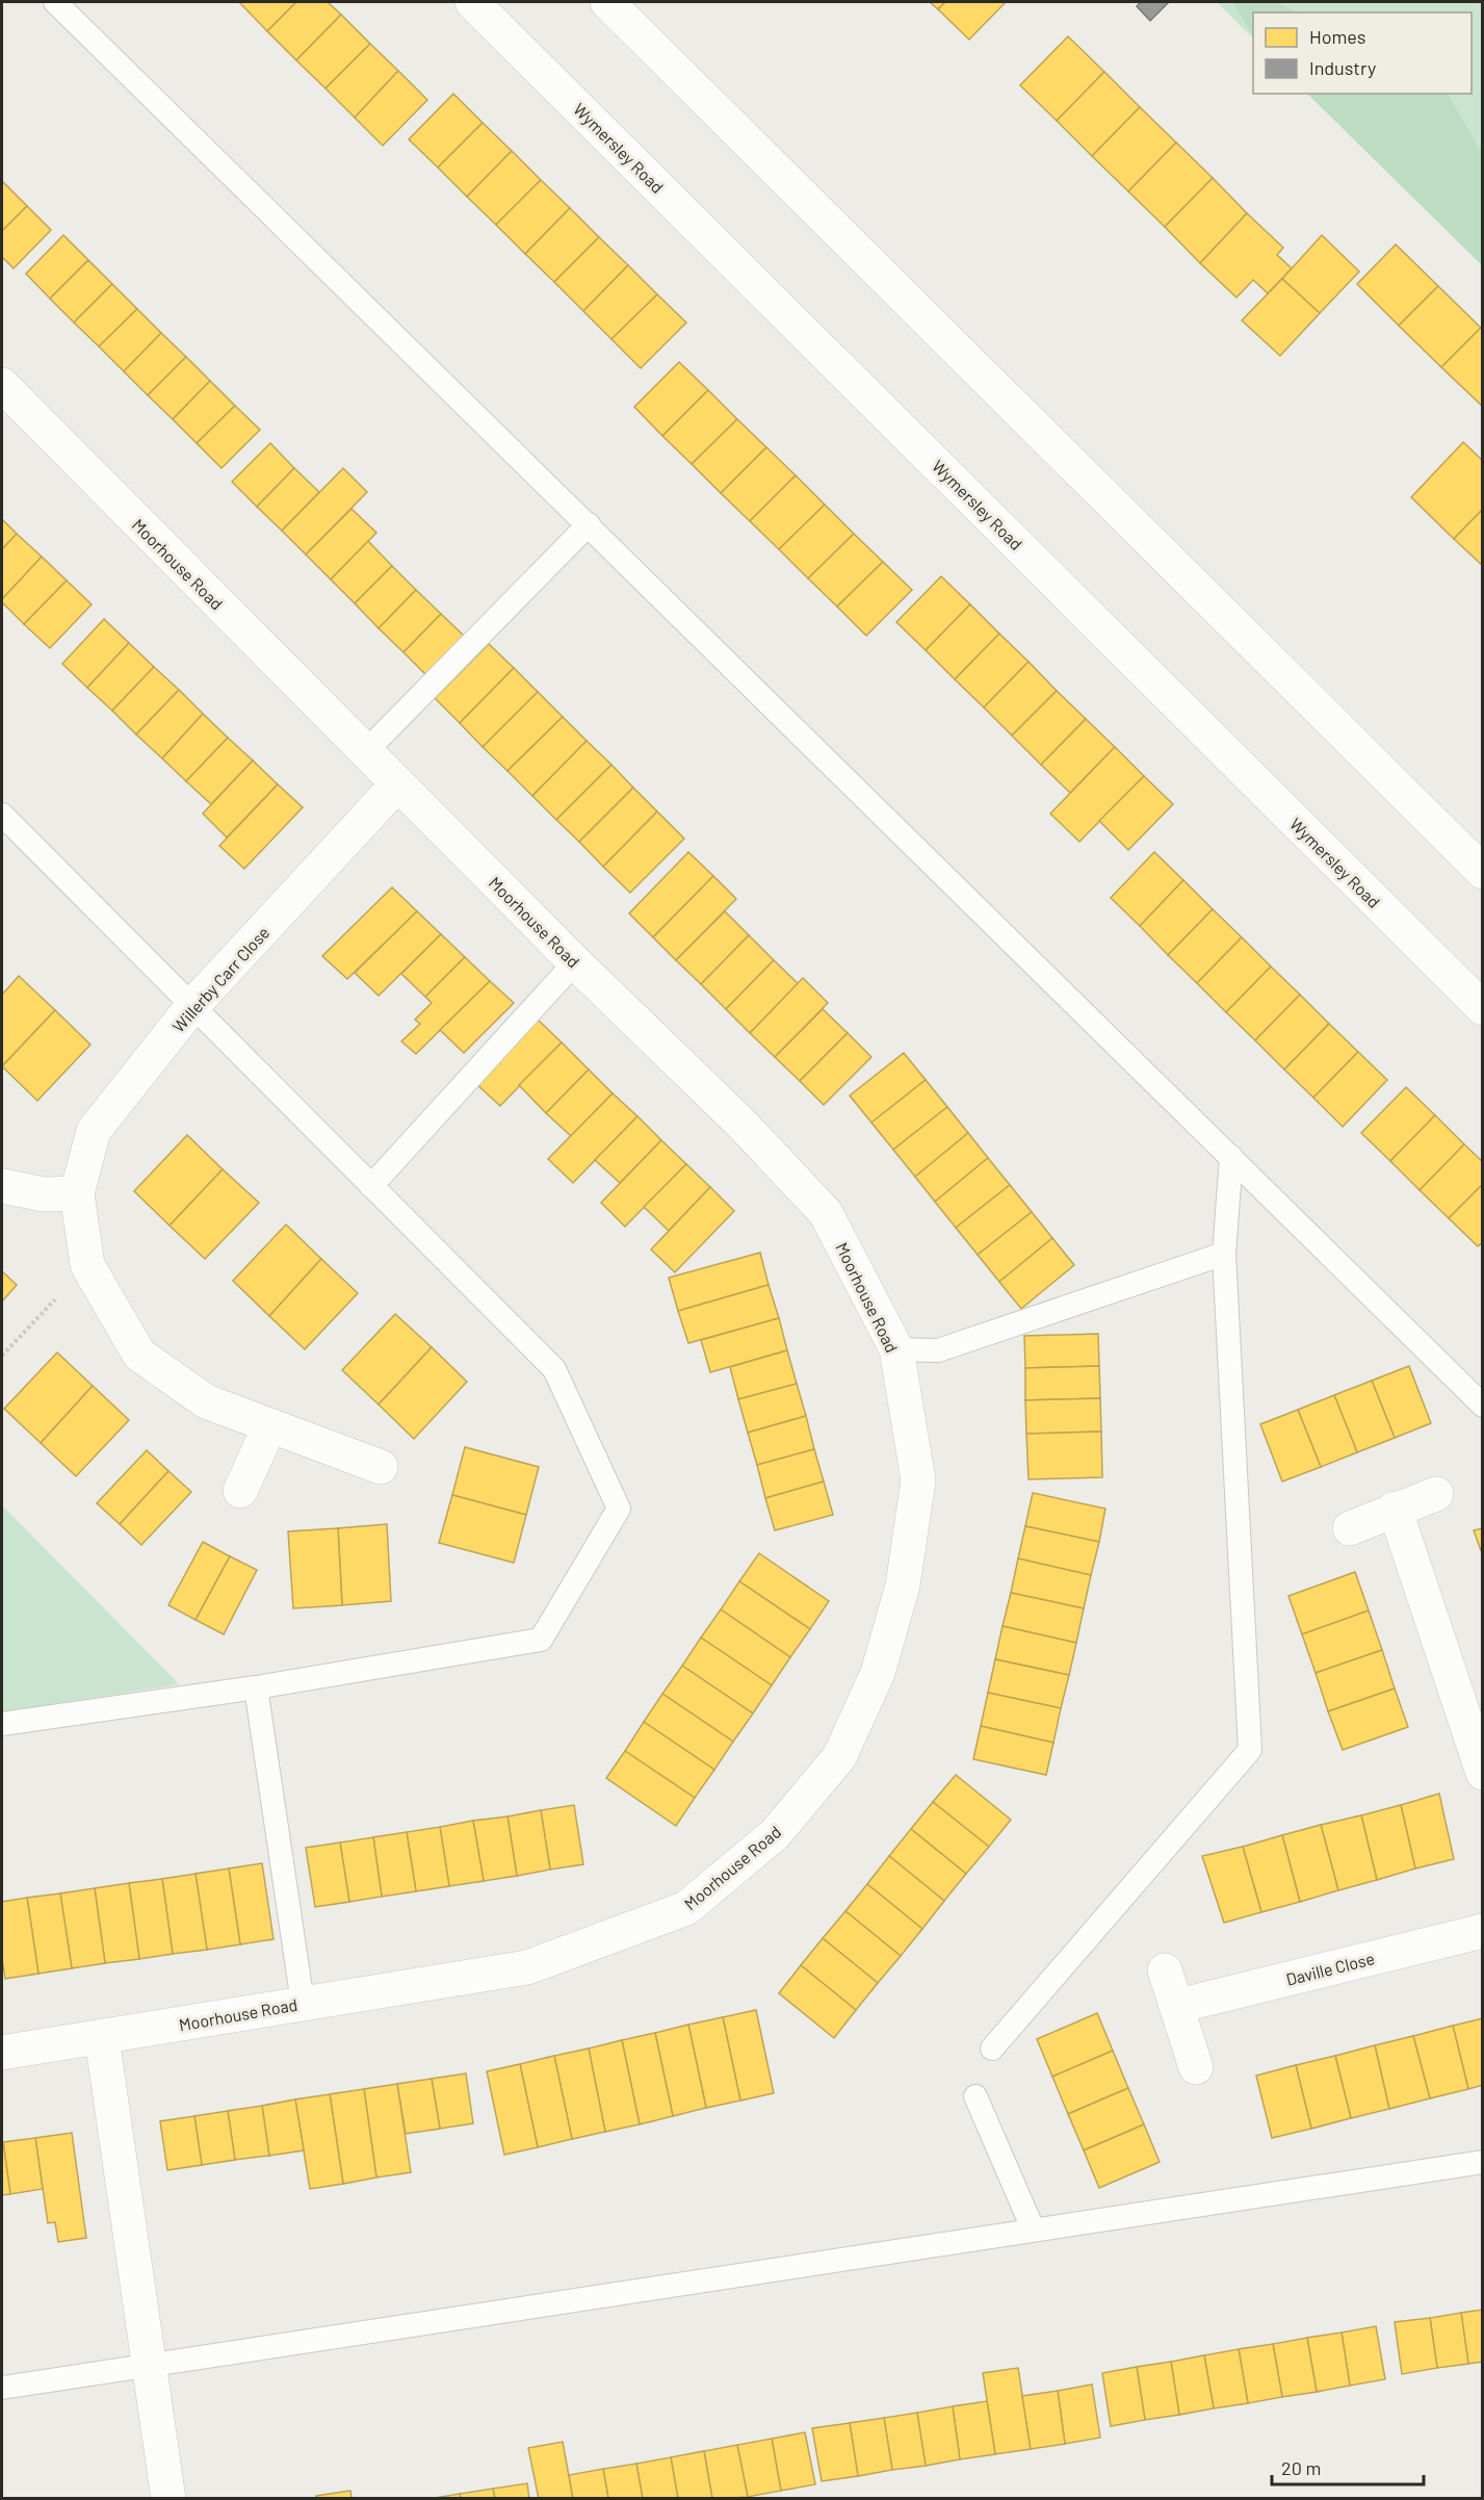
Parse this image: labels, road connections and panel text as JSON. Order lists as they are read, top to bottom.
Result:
{
  "streets": {
    "street": [
      "Wymersley Road",
      "Moorhouse Road",
      "Willerby Carr Close",
      "Daville Close"
    ]
  },
  "crossings": [
    ["Moorhouse Road", "Willerby Carr Close"]
  ],
  "legend": ["Homes", "Industry"],
  "scale_bar": "20 m"
}
